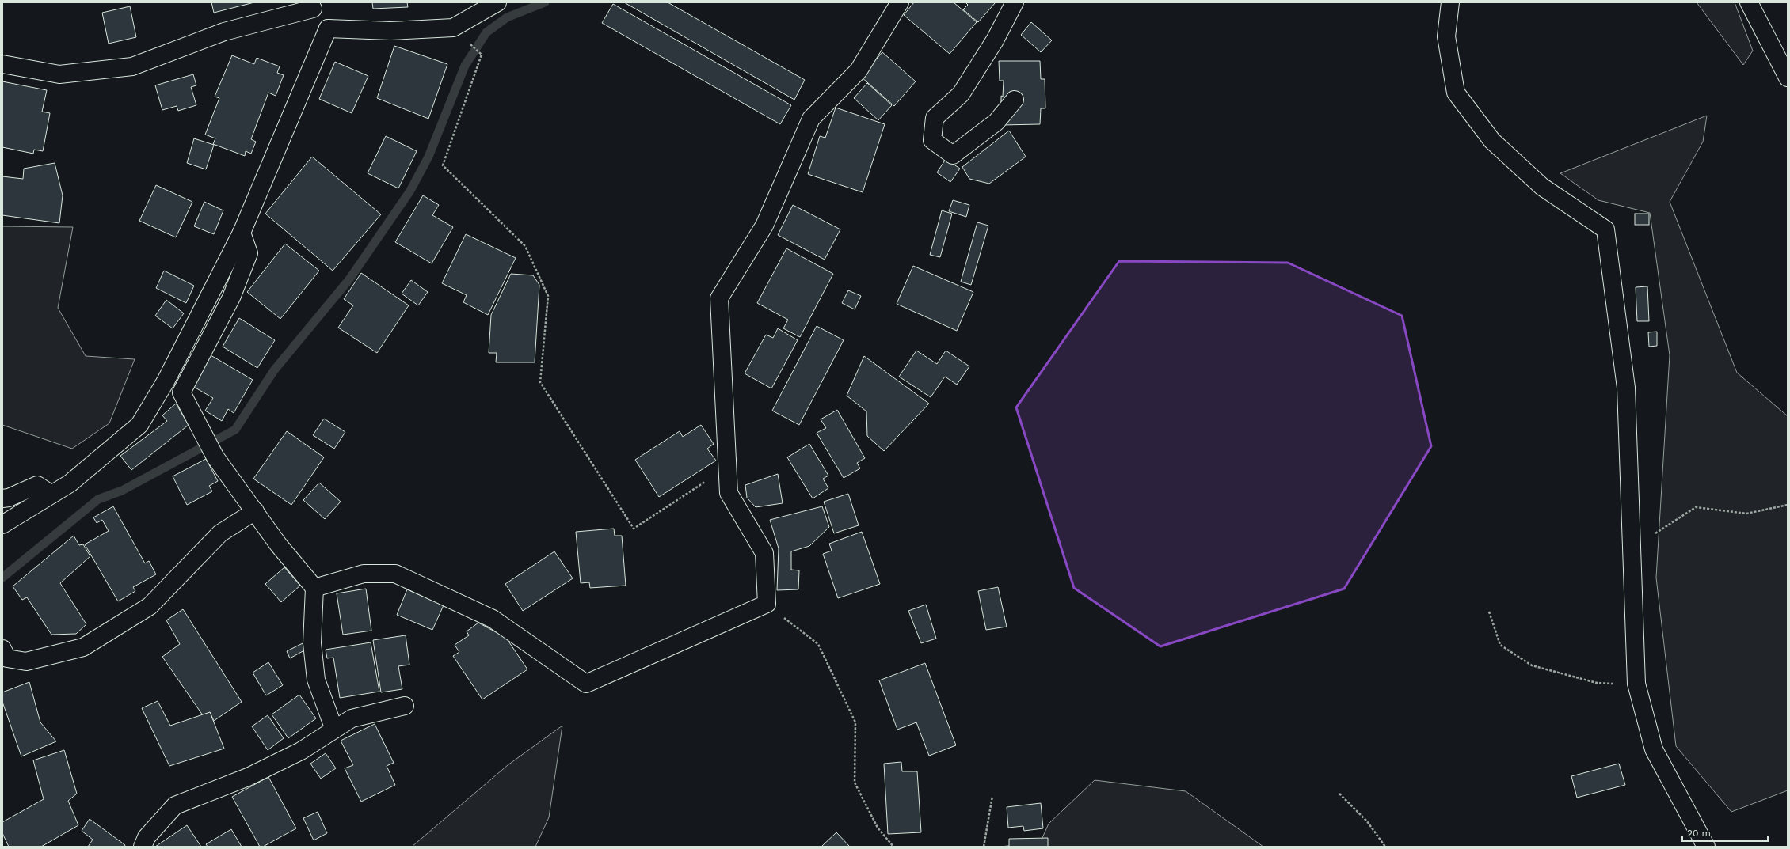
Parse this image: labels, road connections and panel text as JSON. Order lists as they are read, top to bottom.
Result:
{
  "scale_bar": "20 m"
}
